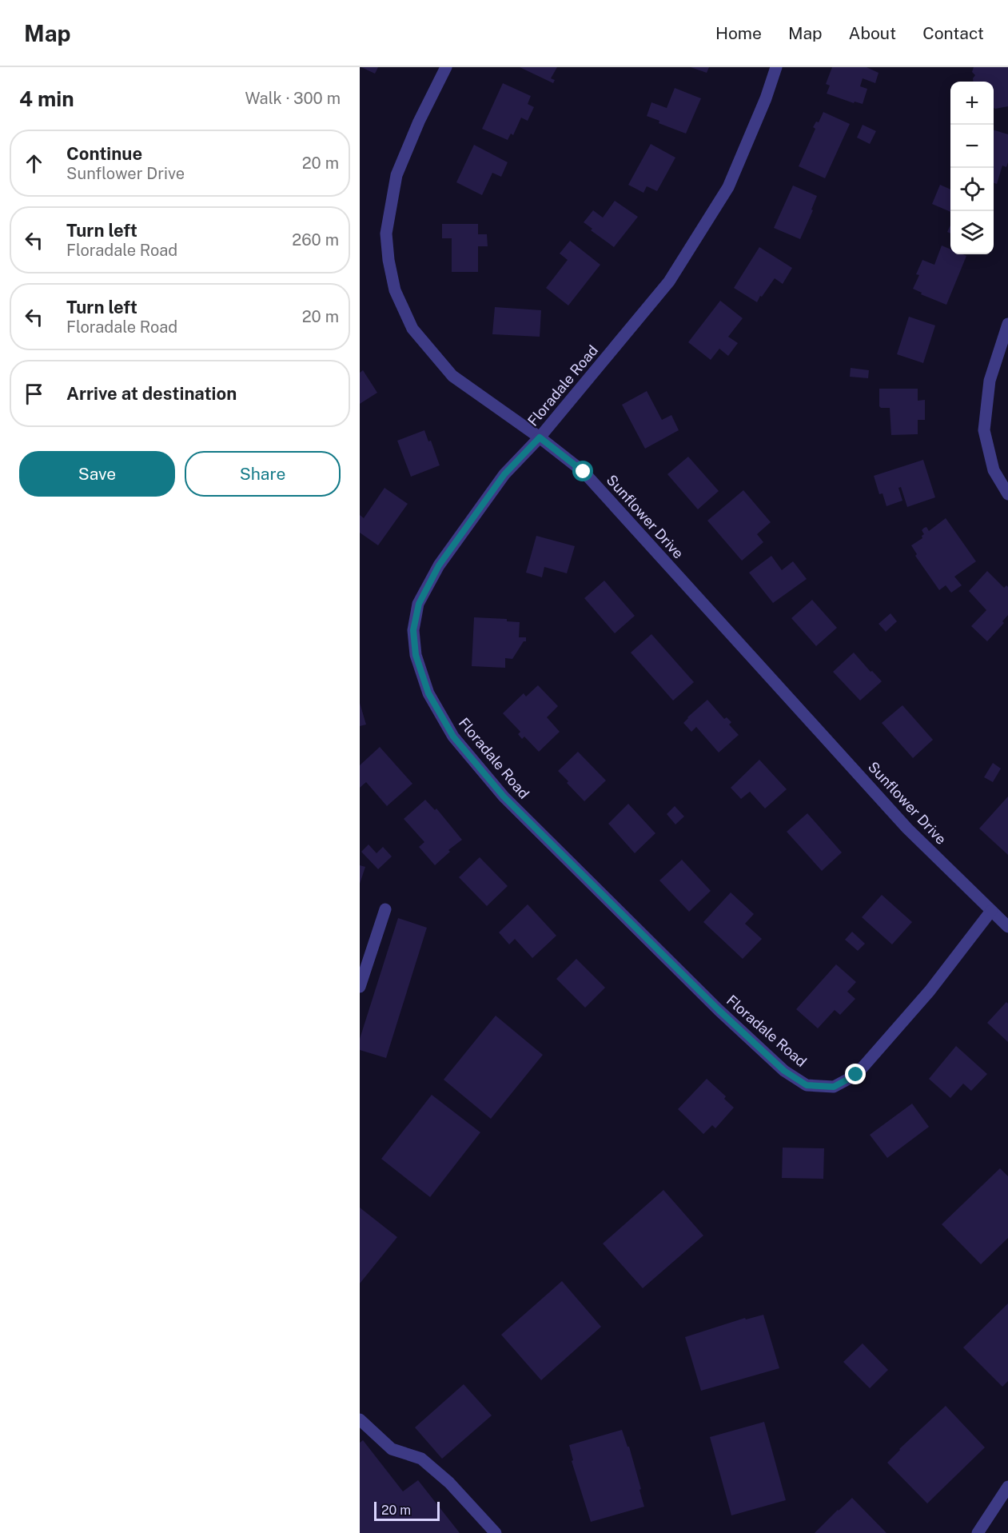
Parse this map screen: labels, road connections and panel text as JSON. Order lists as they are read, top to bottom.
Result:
{
  "streets": {
    "street": ["Floradale Road", "Sunflower Drive"]
  },
  "crossings": [
    ["Floradale Road", "Sunflower Drive"]
  ],
  "scale_bar": "20 m",
  "page": {
    "header": "Map",
    "nav": [
      "Home",
      "Map",
      "About",
      "Contact"
    ],
    "heading": ["4 min", "Walk · 300 m"],
    "map_buttons": ["+", "−"],
    "list": [
      ["Continue", "Sunflower Drive", "20 m"],
      ["Turn left", "Floradale Road", "260 m"],
      ["Turn left", "Floradale Road", "20 m"],
      "Arrive at destination"
    ],
    "buttons": ["Save", "Share"],
    "scale": "20 m"
  }
}
